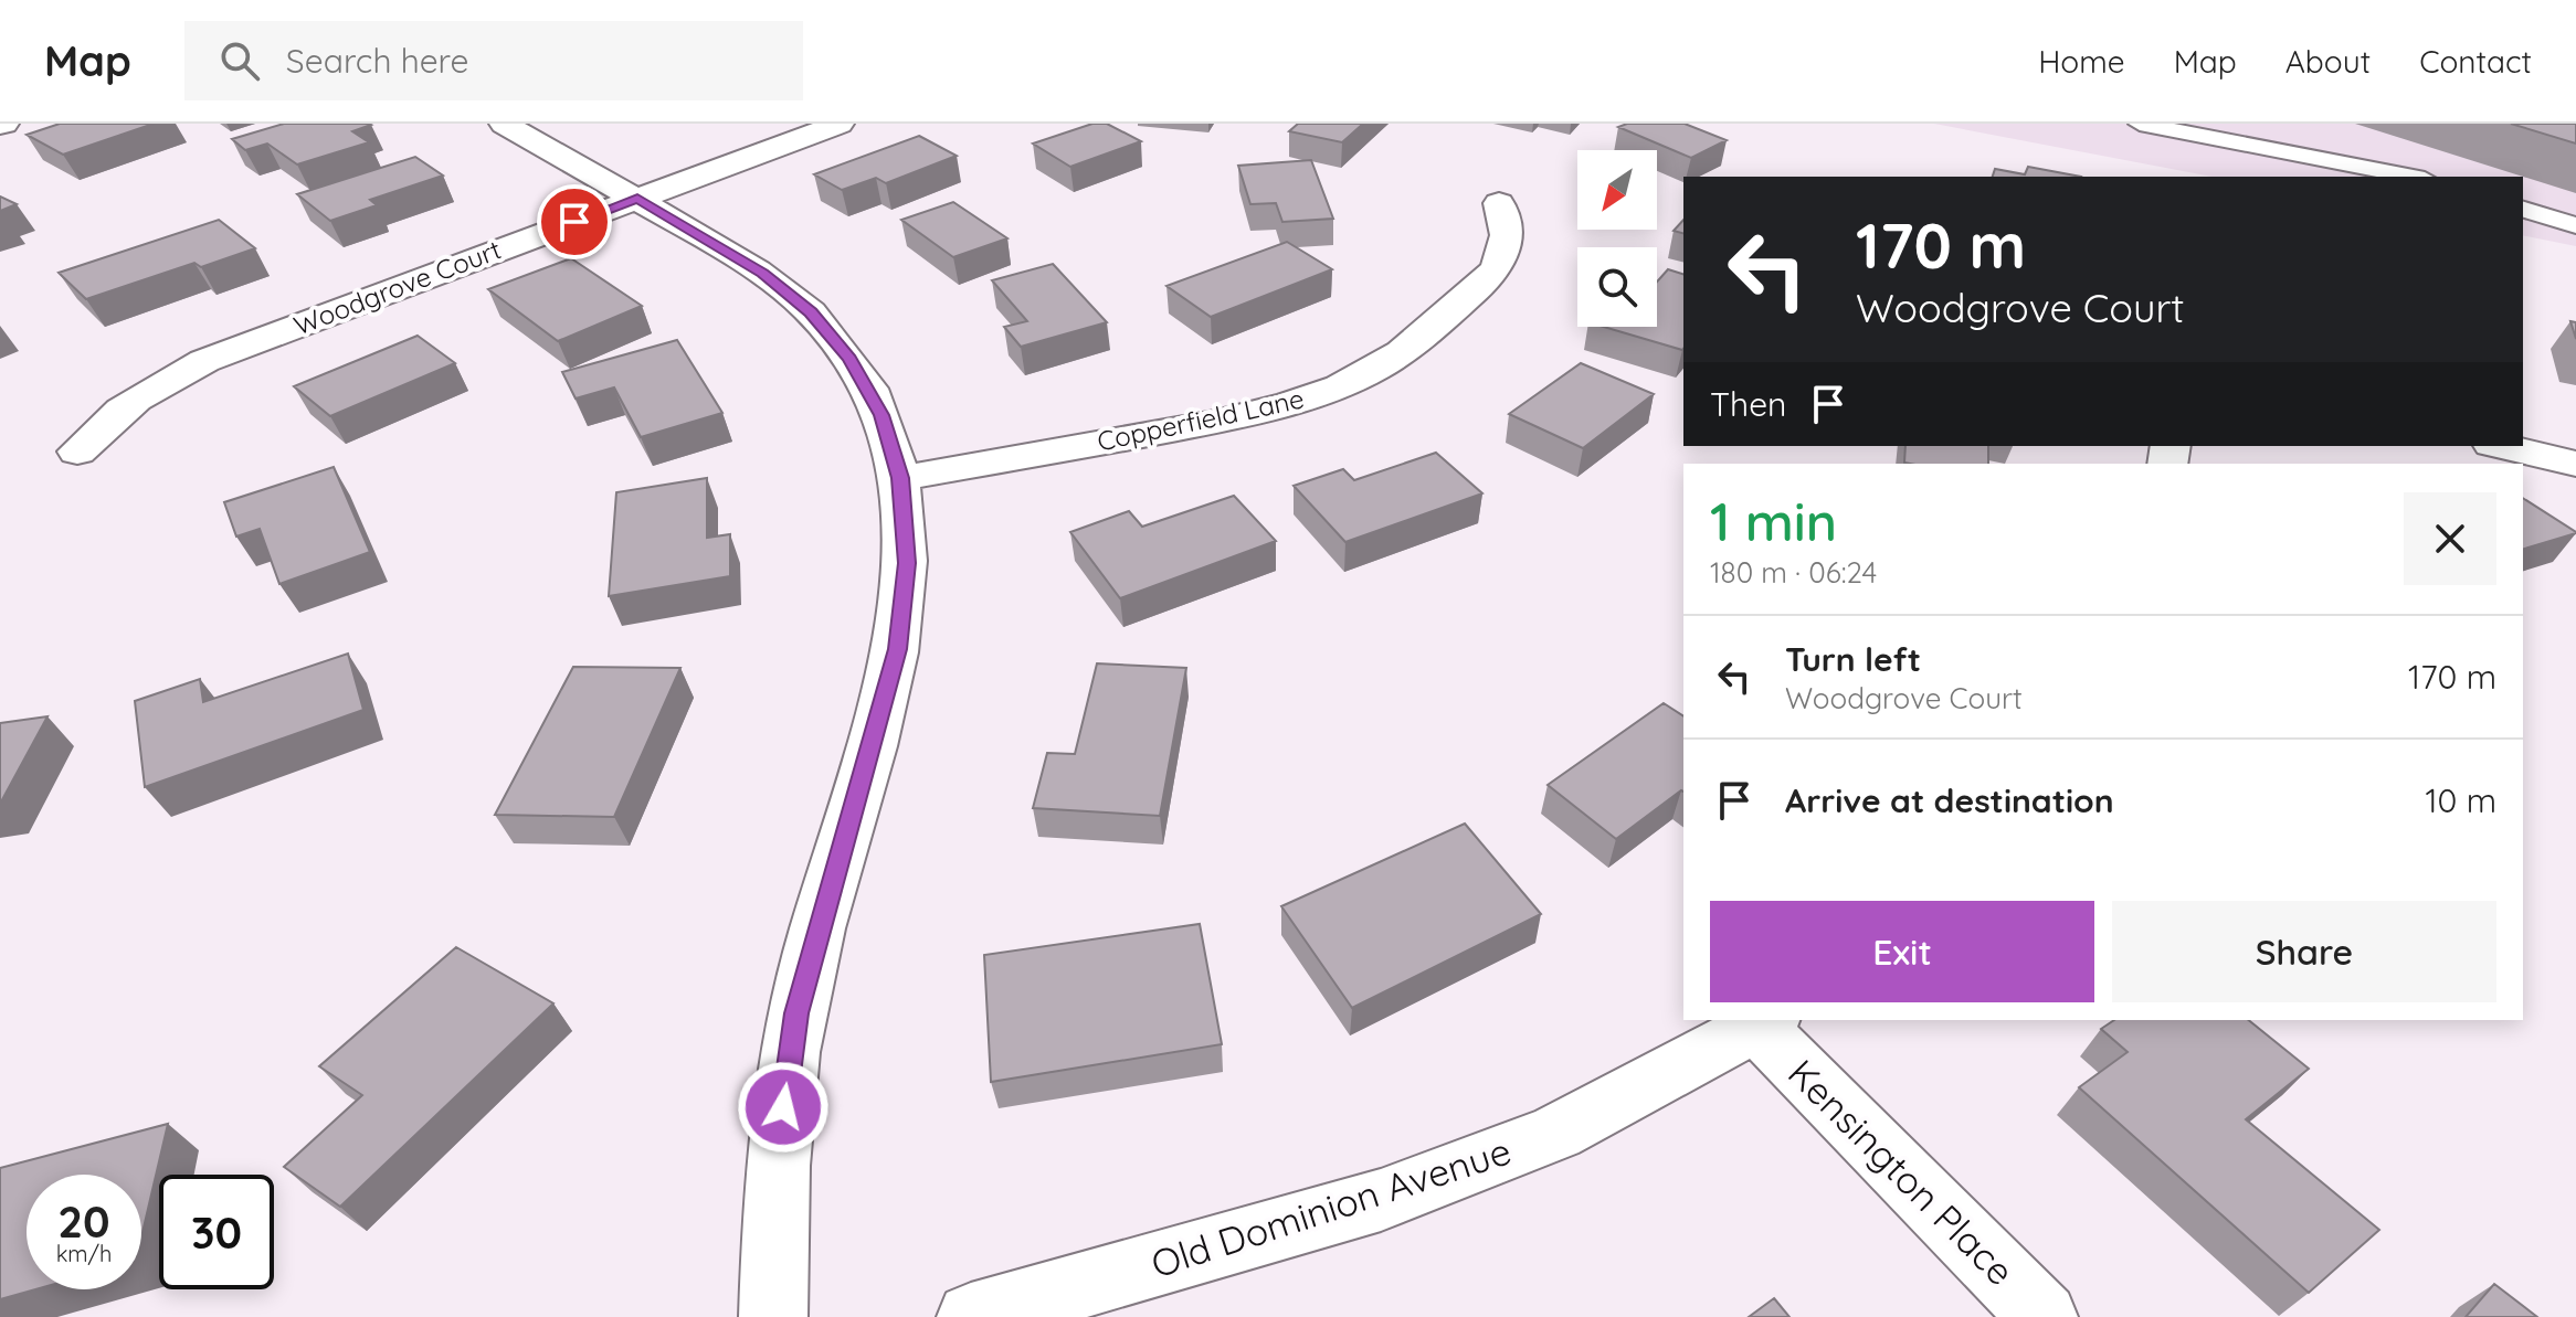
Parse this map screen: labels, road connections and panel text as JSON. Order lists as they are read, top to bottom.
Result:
{
  "streets": {
    "street": [
      "Woodgrove Court",
      "Copperfield Lane",
      "Kensington Place",
      "Old Dominion Avenue"
    ]
  },
  "crossings": [
    ["Kensington Place", "Old Dominion Avenue"]
  ],
  "north": "bottom left",
  "page": {
    "header": "Map",
    "search": "Search here",
    "nav": [
      "Home",
      "Map",
      "About",
      "Contact"
    ],
    "turn": ["170 m", "Woodgrove Court"],
    "then": "Then",
    "heading": ["1 min", "180 m · 06:24"],
    "list": [
      {
        "name": "Turn left",
        "note": "Woodgrove Court",
        "value": "170 m"
      },
      {
        "name": "Arrive at destination",
        "value": "10 m"
      }
    ],
    "buttons": ["Exit", "Share"],
    "speed": "20 km/h",
    "limit": "30"
  }
}
